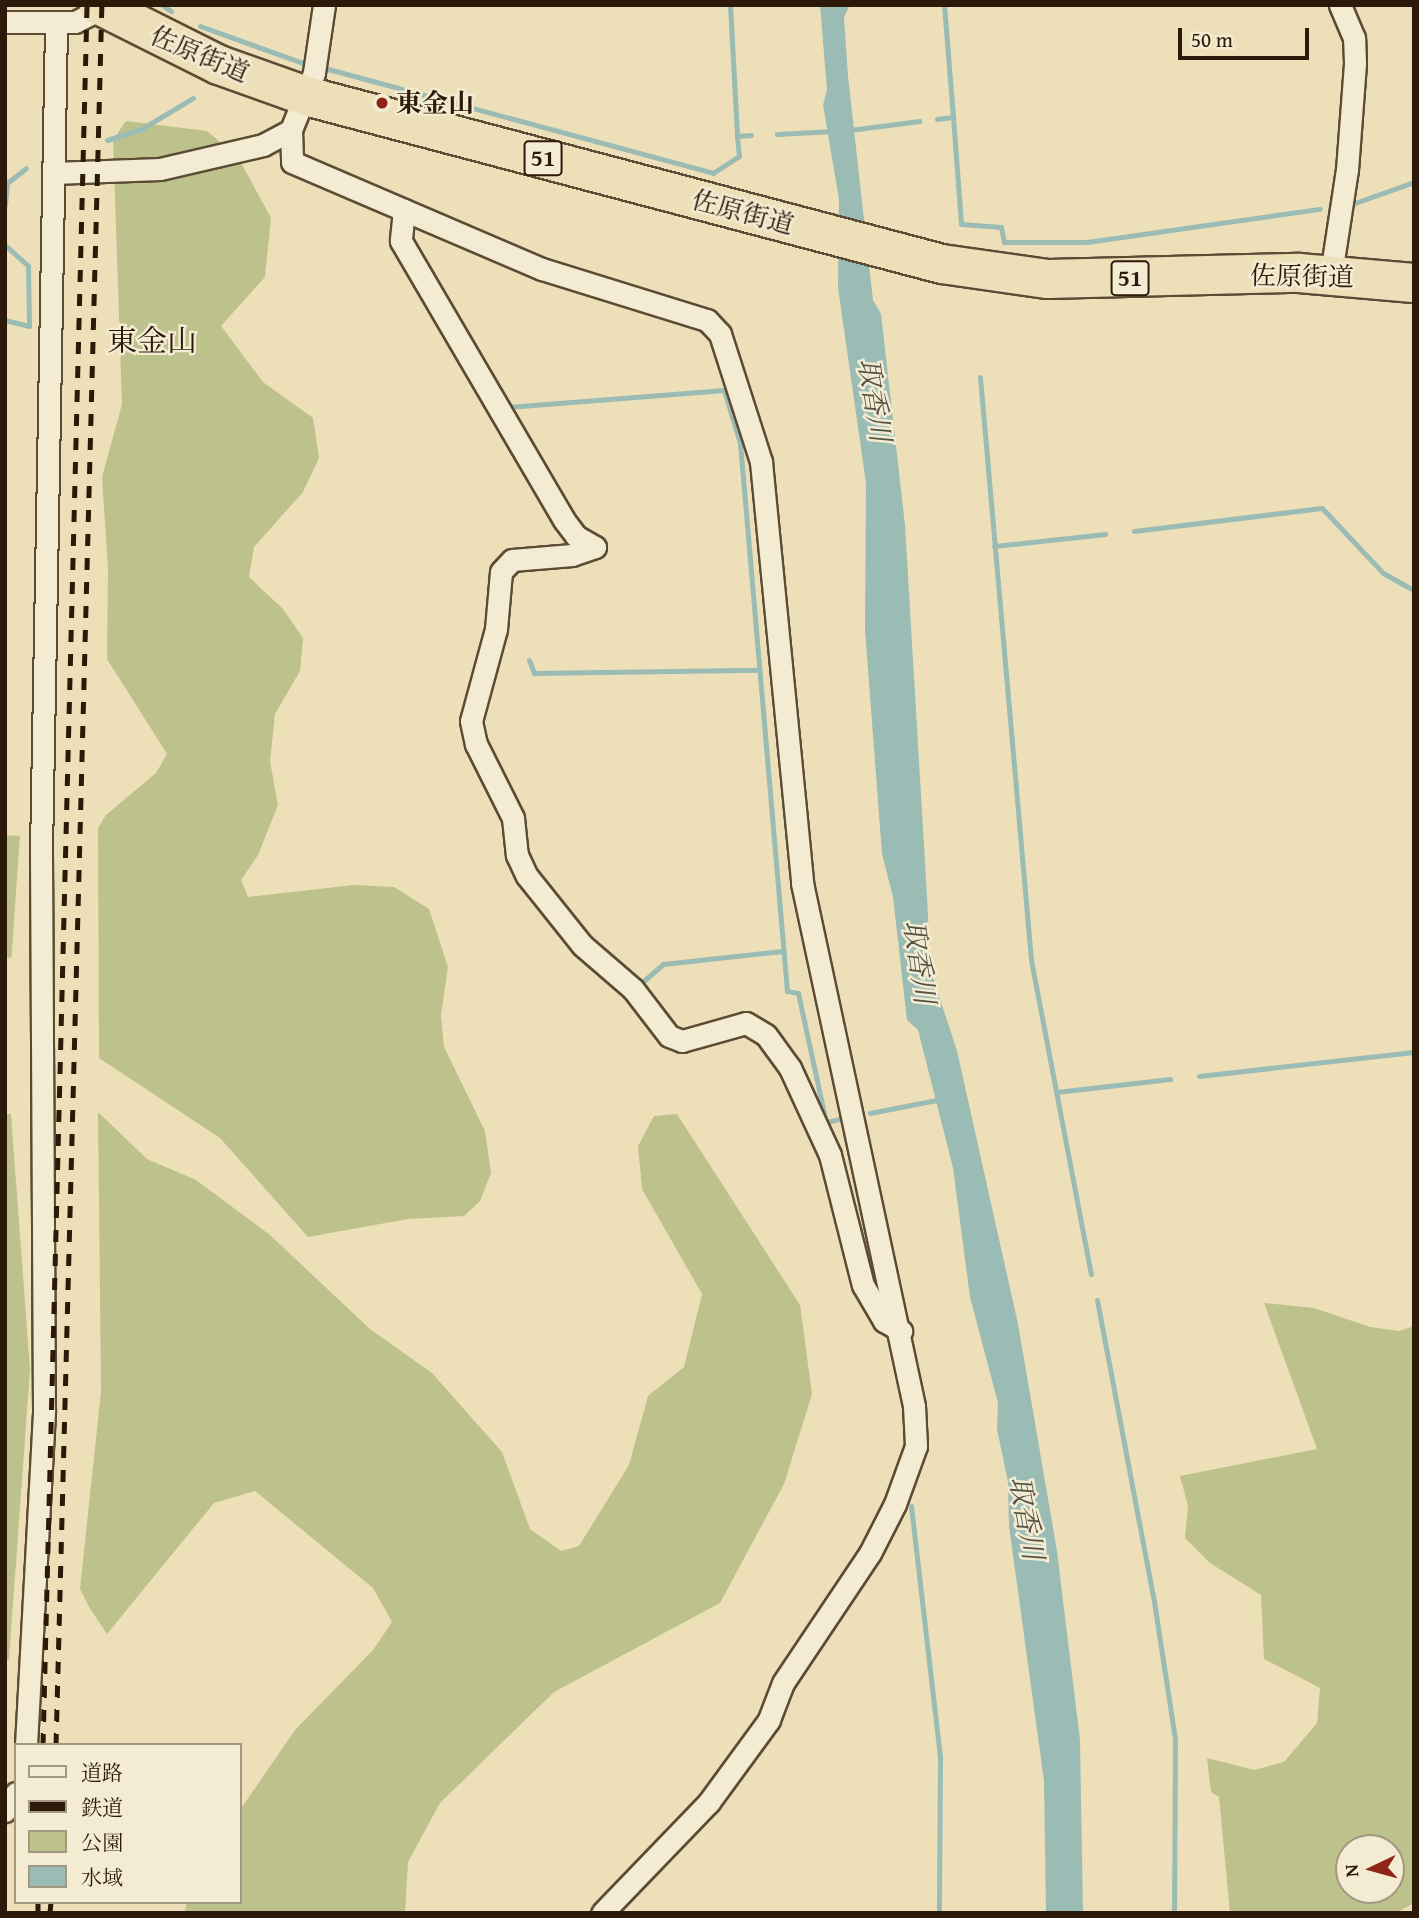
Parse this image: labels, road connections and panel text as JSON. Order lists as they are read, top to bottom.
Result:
{
  "streets": {
    "highway": ["佐原街道", "51"]
  },
  "districts": ["東金山"],
  "water": ["取香川"],
  "places": ["東金山"],
  "legend": [
    "道路",
    "鉄道",
    "公園",
    "水域"
  ],
  "scale_bar": "50 m",
  "north": "left"
}
